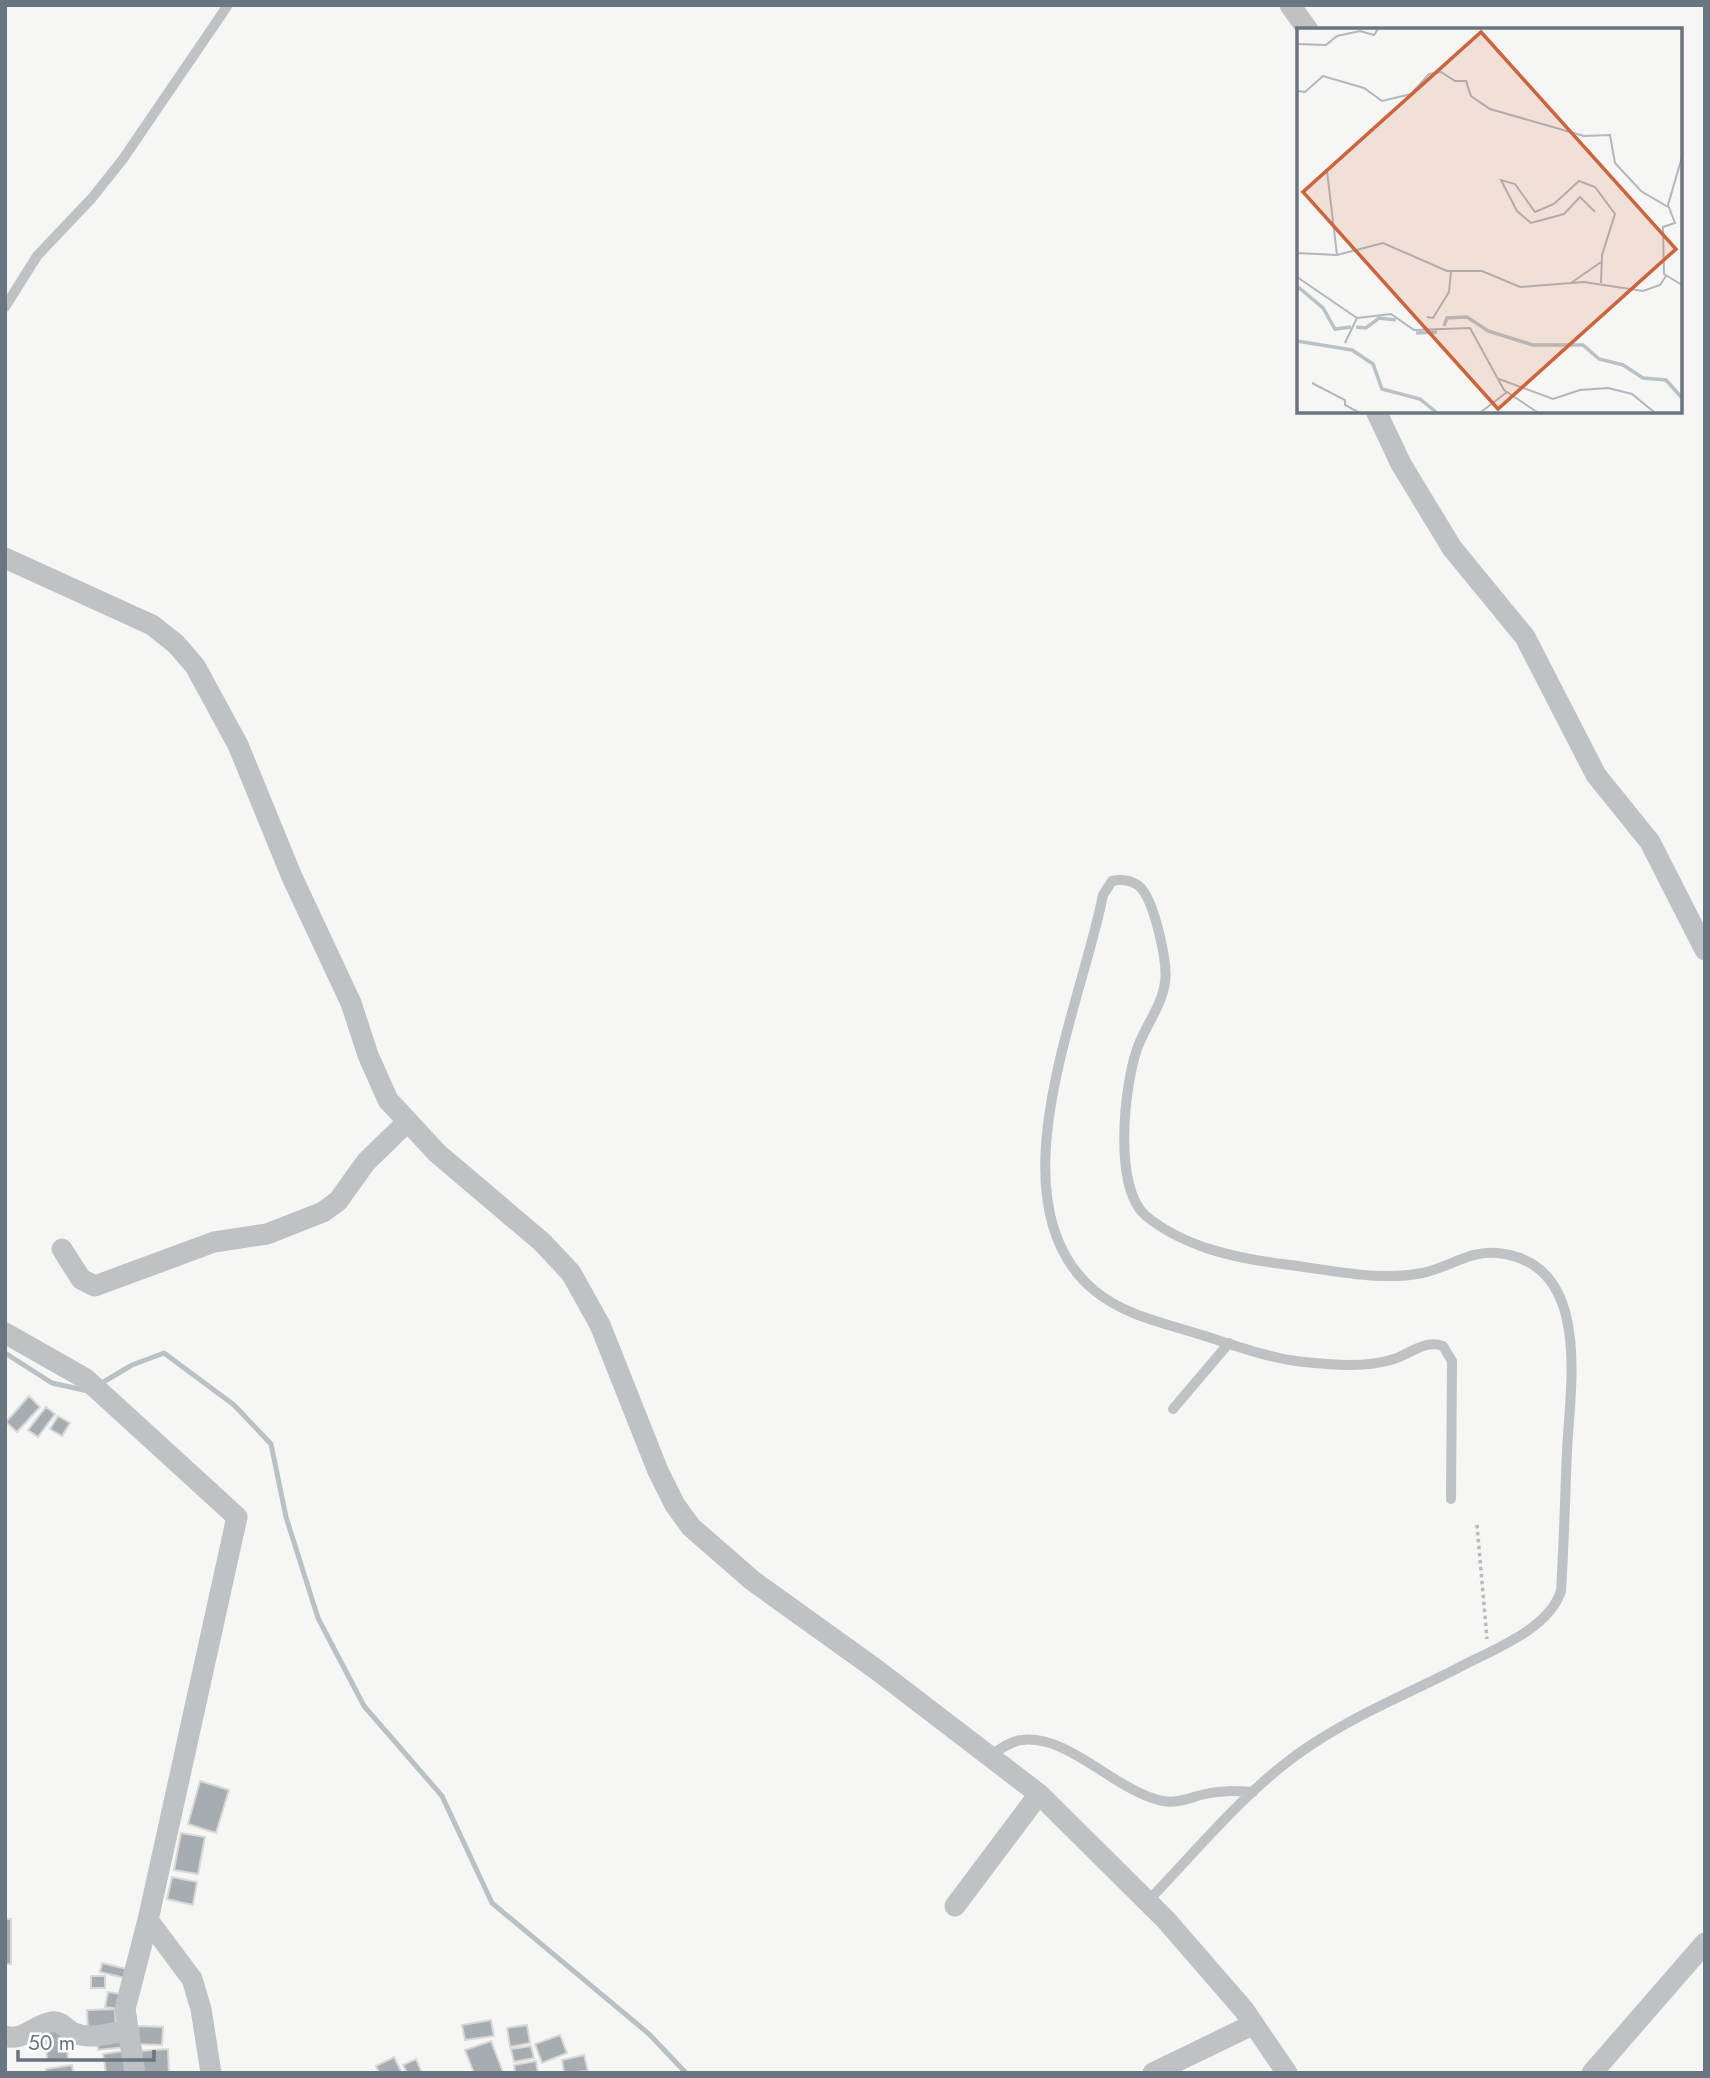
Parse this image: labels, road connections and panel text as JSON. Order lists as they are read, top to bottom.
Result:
{
  "scale_bar": "50 m"
}
